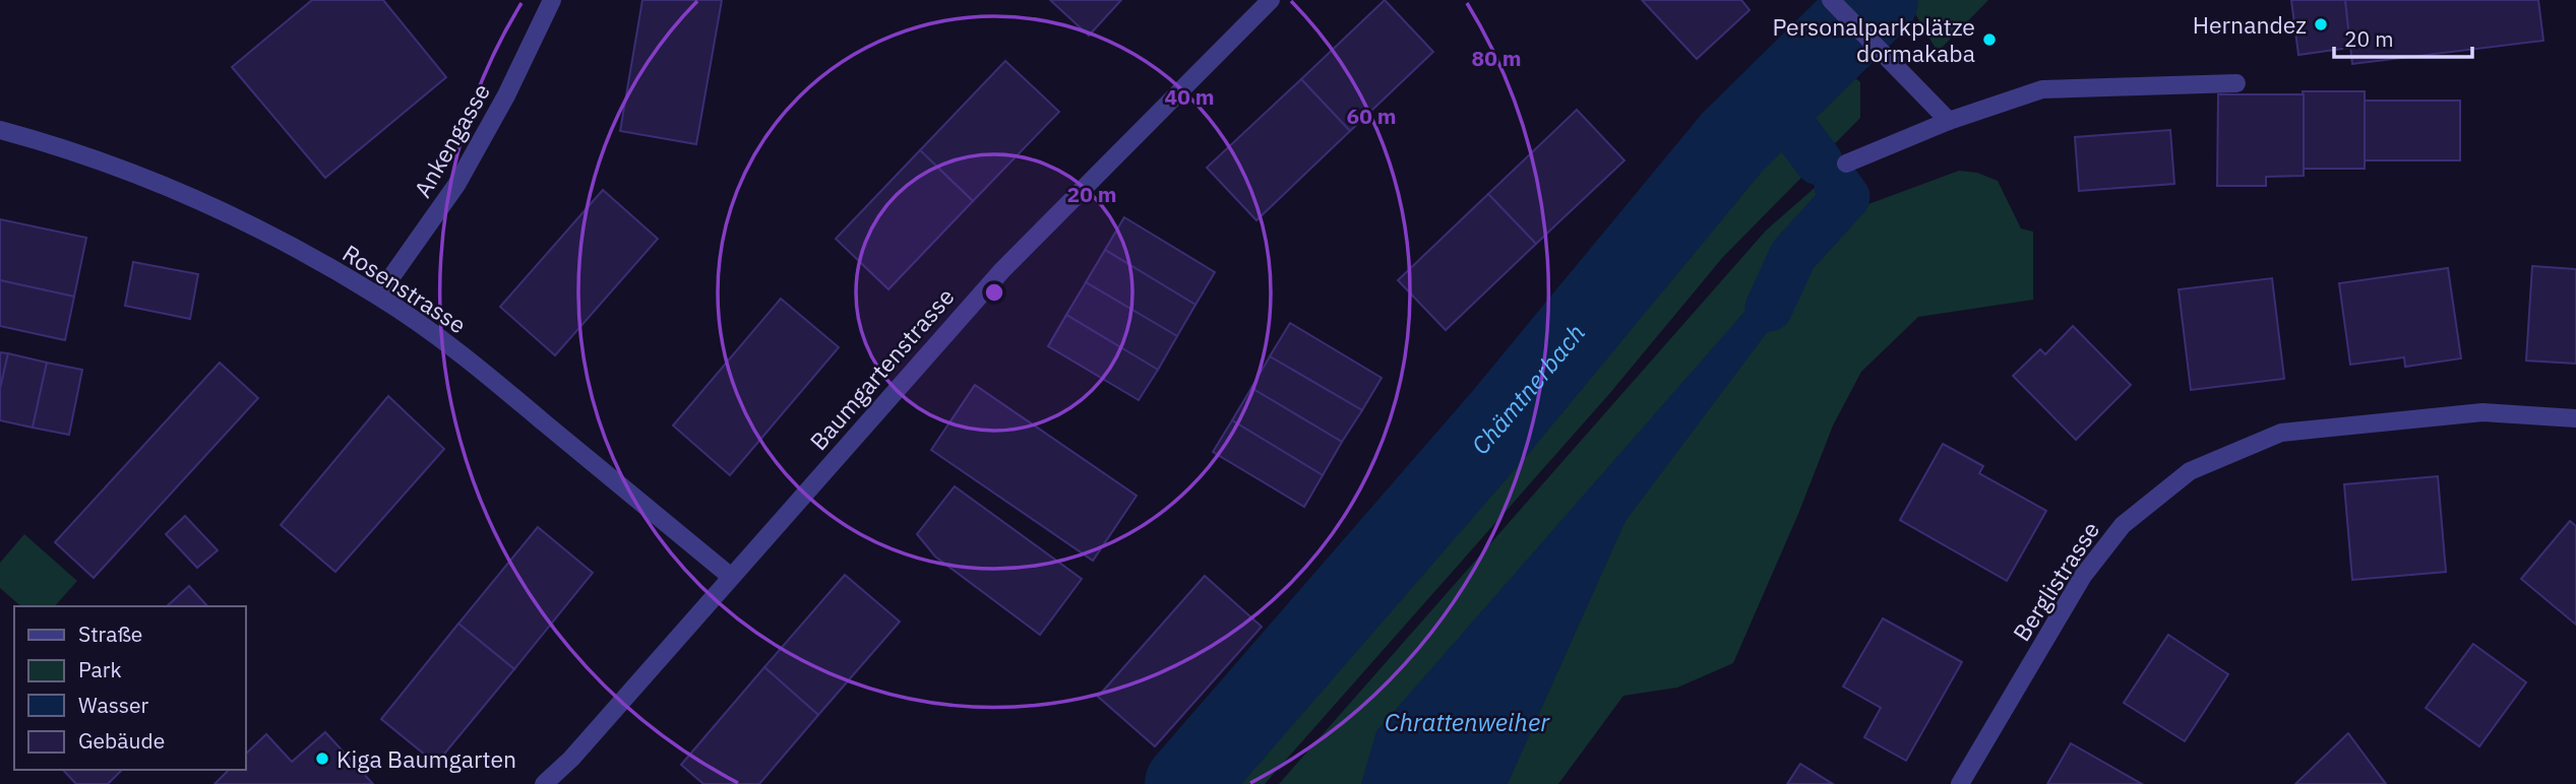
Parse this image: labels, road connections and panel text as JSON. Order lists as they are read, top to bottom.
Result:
{
  "streets": {
    "street": [
      "Ankengasse",
      "Rosenstrasse",
      "Baumgartenstrasse",
      "Berglistrasse"
    ]
  },
  "crossings": [
    ["Ankengasse", "Rosenstrasse"],
    ["Rosenstrasse", "Baumgartenstrasse"]
  ],
  "water": ["Chämtnerbach", "Chrattenweiher"],
  "places": ["Hernandez", "Personalparkplätze dormakaba", "Kiga Baumgarten"],
  "legend": [
    "Straße",
    "Park",
    "Wasser",
    "Gebäude"
  ],
  "scale_bar": "20 m",
  "rings": [
    "80 m",
    "40 m",
    "60 m",
    "20 m"
  ]
}
